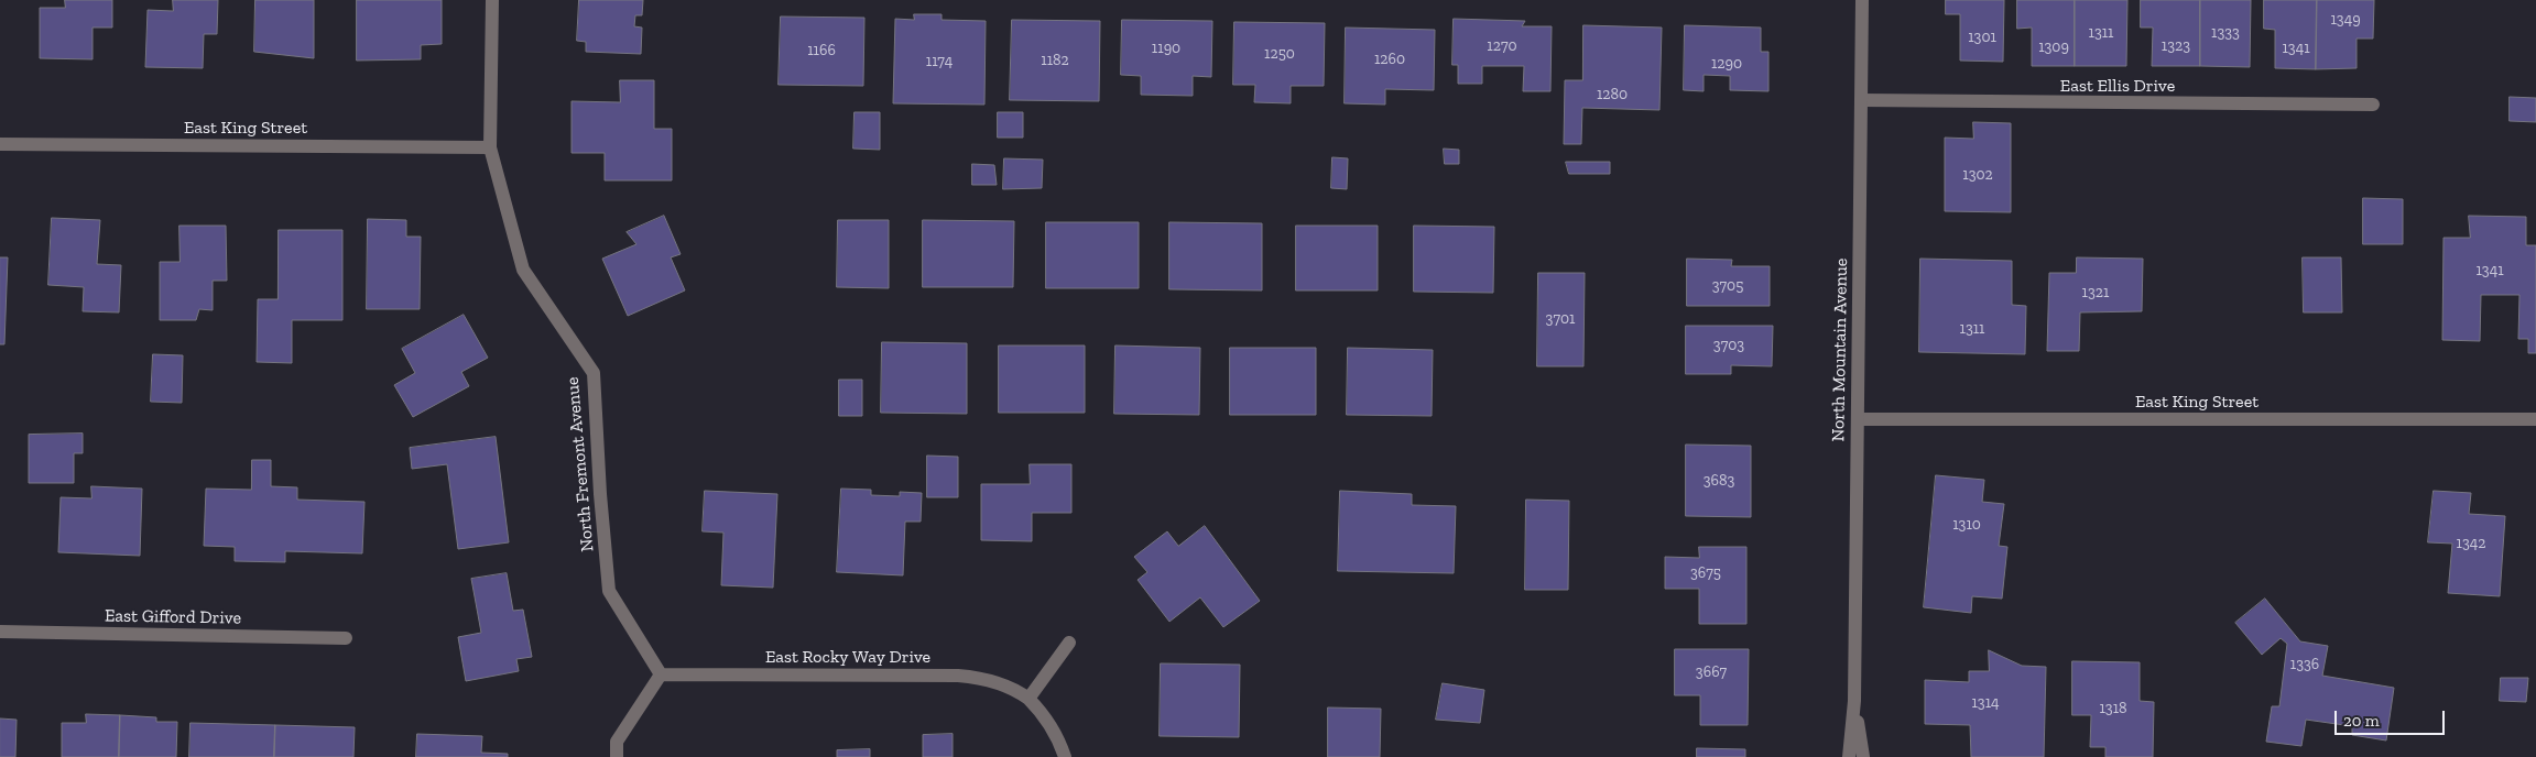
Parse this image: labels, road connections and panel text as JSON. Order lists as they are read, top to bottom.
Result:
{
  "streets": {
    "street": [
      "East Ellis Drive",
      "East King Street",
      "North Mountain Avenue",
      "North Fremont Avenue",
      "East Gifford Drive",
      "East Rocky Way Drive"
    ]
  },
  "crossings": [
    ["East Ellis Drive", "North Mountain Avenue"],
    ["East King Street", "North Mountain Avenue"],
    ["East King Street", "North Fremont Avenue"],
    ["North Fremont Avenue", "East Rocky Way Drive"]
  ],
  "house_numbers": [
    "1349",
    "1311",
    "1333",
    "1301",
    "1270",
    "1323",
    "1309",
    "1190",
    "1341",
    "1166",
    "1250",
    "1260",
    "1182",
    "1174",
    "1290",
    "1280",
    "1302",
    "1341",
    "3705",
    "1321",
    "3701",
    "1311",
    "3703",
    "3683",
    "1310",
    "1342",
    "3675",
    "1336",
    "3667",
    "1314",
    "1318"
  ],
  "scale_bar": "20 m"
}
